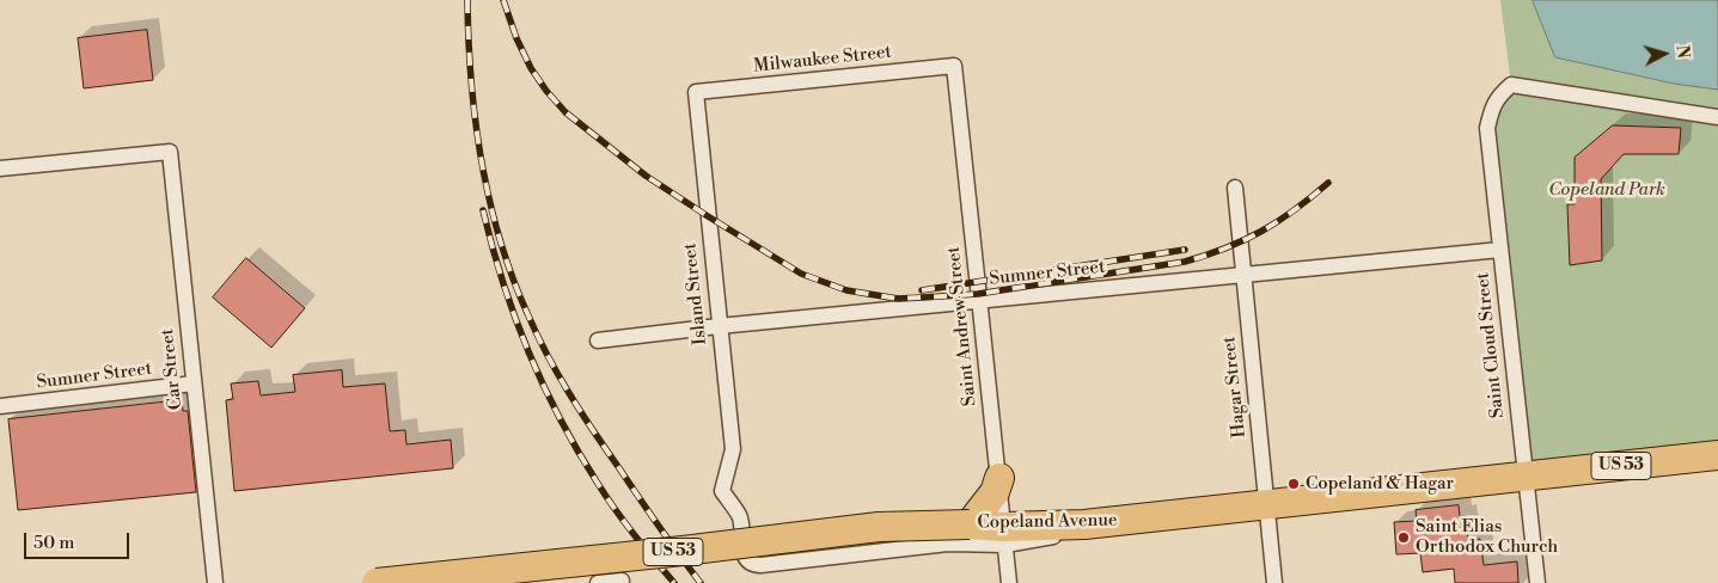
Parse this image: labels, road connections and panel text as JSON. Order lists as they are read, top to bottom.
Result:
{
  "streets": {
    "highway": ["US 53", "Copeland Avenue"],
    "street": [
      "Milwaukee Street",
      "Sumner Street",
      "Island Street",
      "Saint Andrew Street",
      "Saint Cloud Street",
      "Car Street",
      "Hagar Street"
    ]
  },
  "crossings": [
    ["Milwaukee Street", "Island Street"],
    ["Milwaukee Street", "Saint Andrew Street"],
    ["Sumner Street", "Island Street"],
    ["Sumner Street", "Saint Andrew Street"],
    ["Sumner Street", "Saint Cloud Street"],
    ["Sumner Street", "Car Street"],
    ["Sumner Street", "Hagar Street"],
    ["Island Street", "Saint Andrew Street"],
    ["Island Street", "Copeland Avenue"],
    ["Saint Andrew Street", "Copeland Avenue"],
    ["Saint Cloud Street", "Copeland Avenue"],
    ["Hagar Street", "Copeland Avenue"]
  ],
  "parks": ["Copeland Park"],
  "places": ["Copeland & Hagar", "Saint Elias Orthodox Church"],
  "scale_bar": "50 m",
  "north": "right"
}
